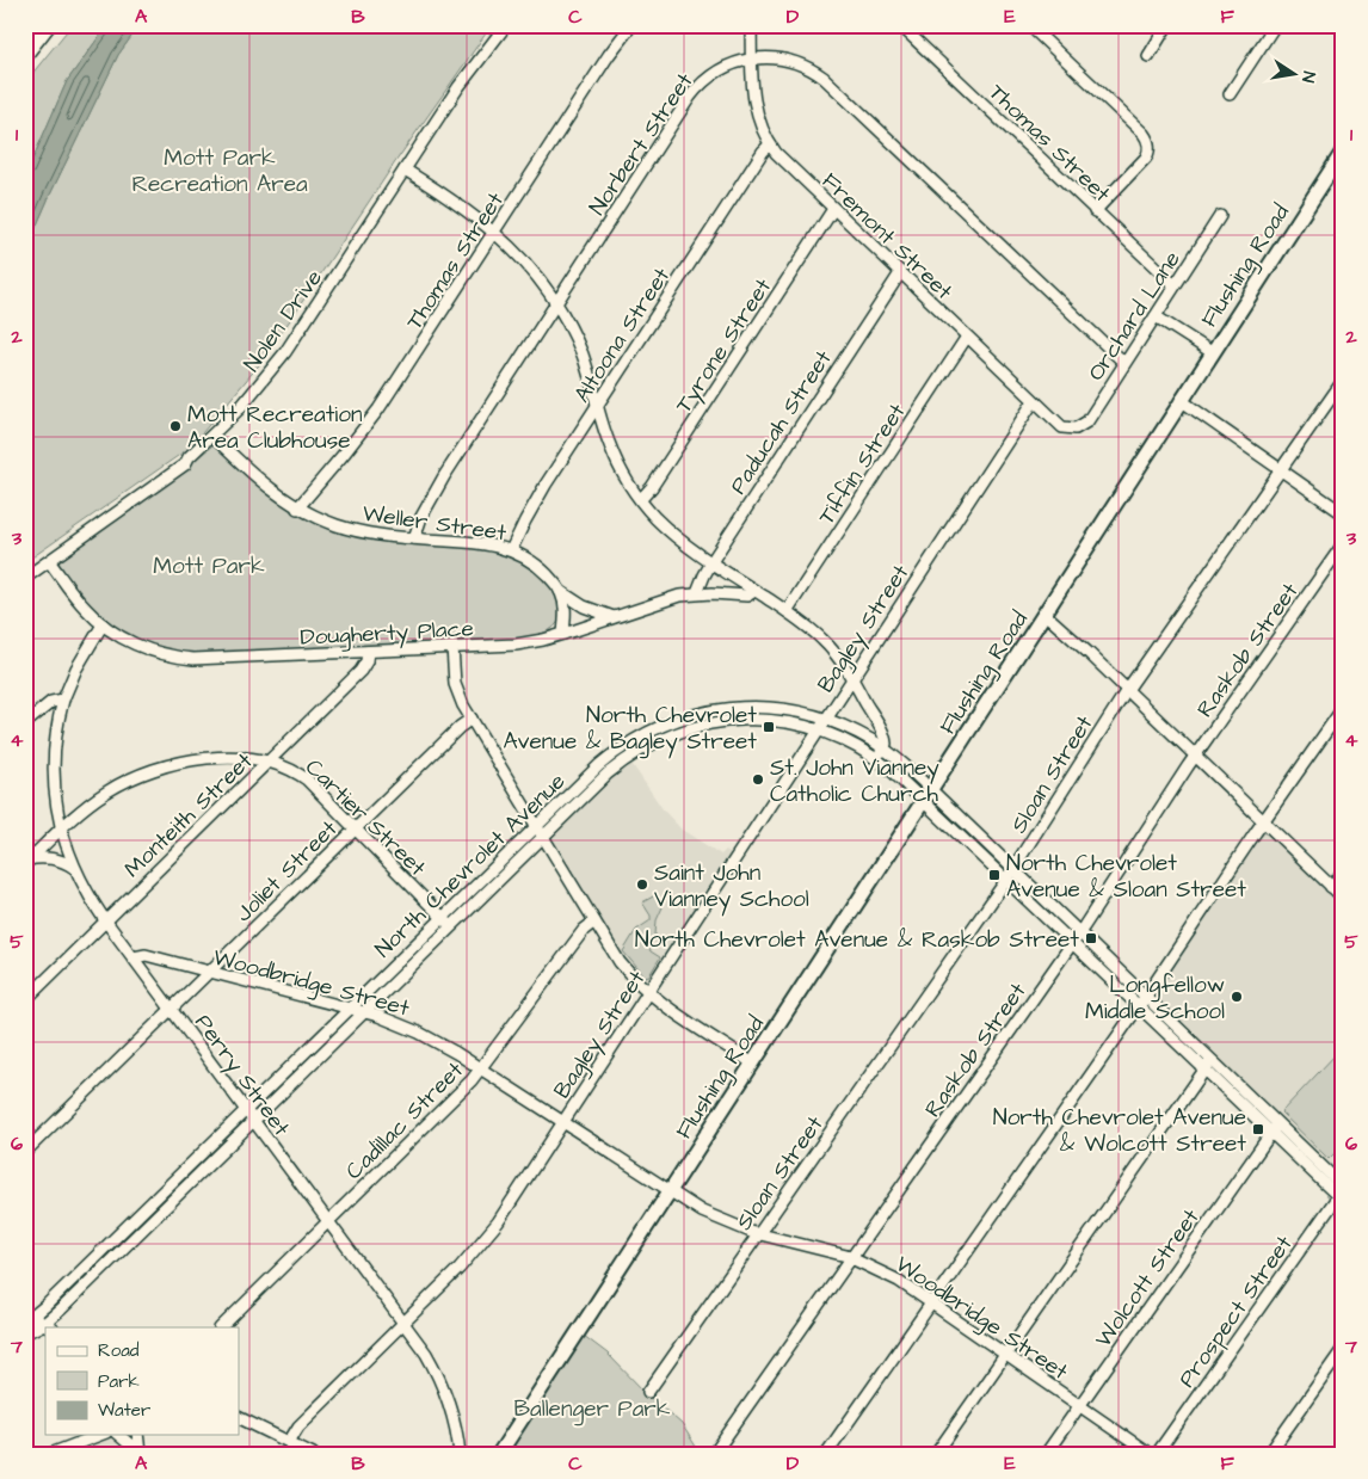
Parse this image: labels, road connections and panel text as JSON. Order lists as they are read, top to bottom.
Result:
{
  "streets": {
    "main road": ["Flushing Road"],
    "street": [
      "Thomas Street",
      "Norbert Street",
      "Fremont Street",
      "Orchard Lane",
      "Nolen Drive",
      "Altoona Street",
      "Tyrone Street",
      "Paducah Street",
      "Tiffin Street",
      "Weller Street",
      "Bagley Street",
      "Dougherty Place",
      "Raskob Street",
      "Sloan Street",
      "Monteith Street",
      "Cartier Street",
      "North Chevrolet Avenue",
      "Joliet Street",
      "Woodbridge Street",
      "Perry Street",
      "Cadillac Street",
      "Wolcott Street",
      "Prospect Street"
    ]
  },
  "crossings": [
    ["Thomas Street", "Orchard Lane"],
    ["Thomas Street", "Weller Street"],
    ["Norbert Street", "Fremont Street"],
    ["Norbert Street", "Orchard Lane"],
    ["Norbert Street", "Weller Street"],
    ["Fremont Street", "Orchard Lane"],
    ["Fremont Street", "Altoona Street"],
    ["Fremont Street", "Tyrone Street"],
    ["Fremont Street", "Paducah Street"],
    ["Fremont Street", "Tiffin Street"],
    ["Fremont Street", "Bagley Street"],
    ["Flushing Road", "North Chevrolet Avenue"],
    ["Flushing Road", "Woodbridge Street"],
    ["Nolen Drive", "Weller Street"],
    ["Nolen Drive", "Dougherty Place"],
    ["Altoona Street", "Weller Street"],
    ["Paducah Street", "Dougherty Place"],
    ["Weller Street", "Dougherty Place"],
    ["Bagley Street", "North Chevrolet Avenue"],
    ["Bagley Street", "Woodbridge Street"],
    ["Bagley Street", "Perry Street"],
    ["Dougherty Place", "Monteith Street"],
    ["Dougherty Place", "Perry Street"],
    ["Raskob Street", "North Chevrolet Avenue"],
    ["Raskob Street", "Woodbridge Street"],
    ["Sloan Street", "North Chevrolet Avenue"],
    ["Sloan Street", "Woodbridge Street"],
    ["Monteith Street", "Cartier Street"],
    ["Monteith Street", "Perry Street"],
    ["Cartier Street", "North Chevrolet Avenue"],
    ["Cartier Street", "Joliet Street"],
    ["Cartier Street", "Perry Street"],
    ["North Chevrolet Avenue", "Woodbridge Street"],
    ["North Chevrolet Avenue", "Perry Street"],
    ["North Chevrolet Avenue", "Wolcott Street"],
    ["North Chevrolet Avenue", "Prospect Street"],
    ["Joliet Street", "Woodbridge Street"],
    ["Joliet Street", "Perry Street"],
    ["Woodbridge Street", "Perry Street"],
    ["Woodbridge Street", "Cadillac Street"],
    ["Woodbridge Street", "Wolcott Street"],
    ["Perry Street", "Cadillac Street"]
  ],
  "parks": ["Mott Park Recreation Area", "Mott Park", "Ballenger Park"],
  "places": {
    "other": [
      "Mott Recreation Area Clubhouse",
      "St. John Vianney Catholic Church",
      "Saint John Vianney School",
      "Longfellow Middle School"
    ],
    "transit": [
      "North Chevrolet Avenue & Bagley Street",
      "North Chevrolet Avenue & Sloan Street",
      "North Chevrolet Avenue & Raskob Street",
      "North Chevrolet Avenue & Wolcott Street"
    ]
  },
  "legend": ["Road", "Park", "Water"],
  "north": "right",
  "grid": {
    "columns": [
      "A",
      "B",
      "C",
      "D",
      "E",
      "F"
    ],
    "rows": [
      "1",
      "2",
      "3",
      "4",
      "5",
      "6",
      "7"
    ]
  }
}
